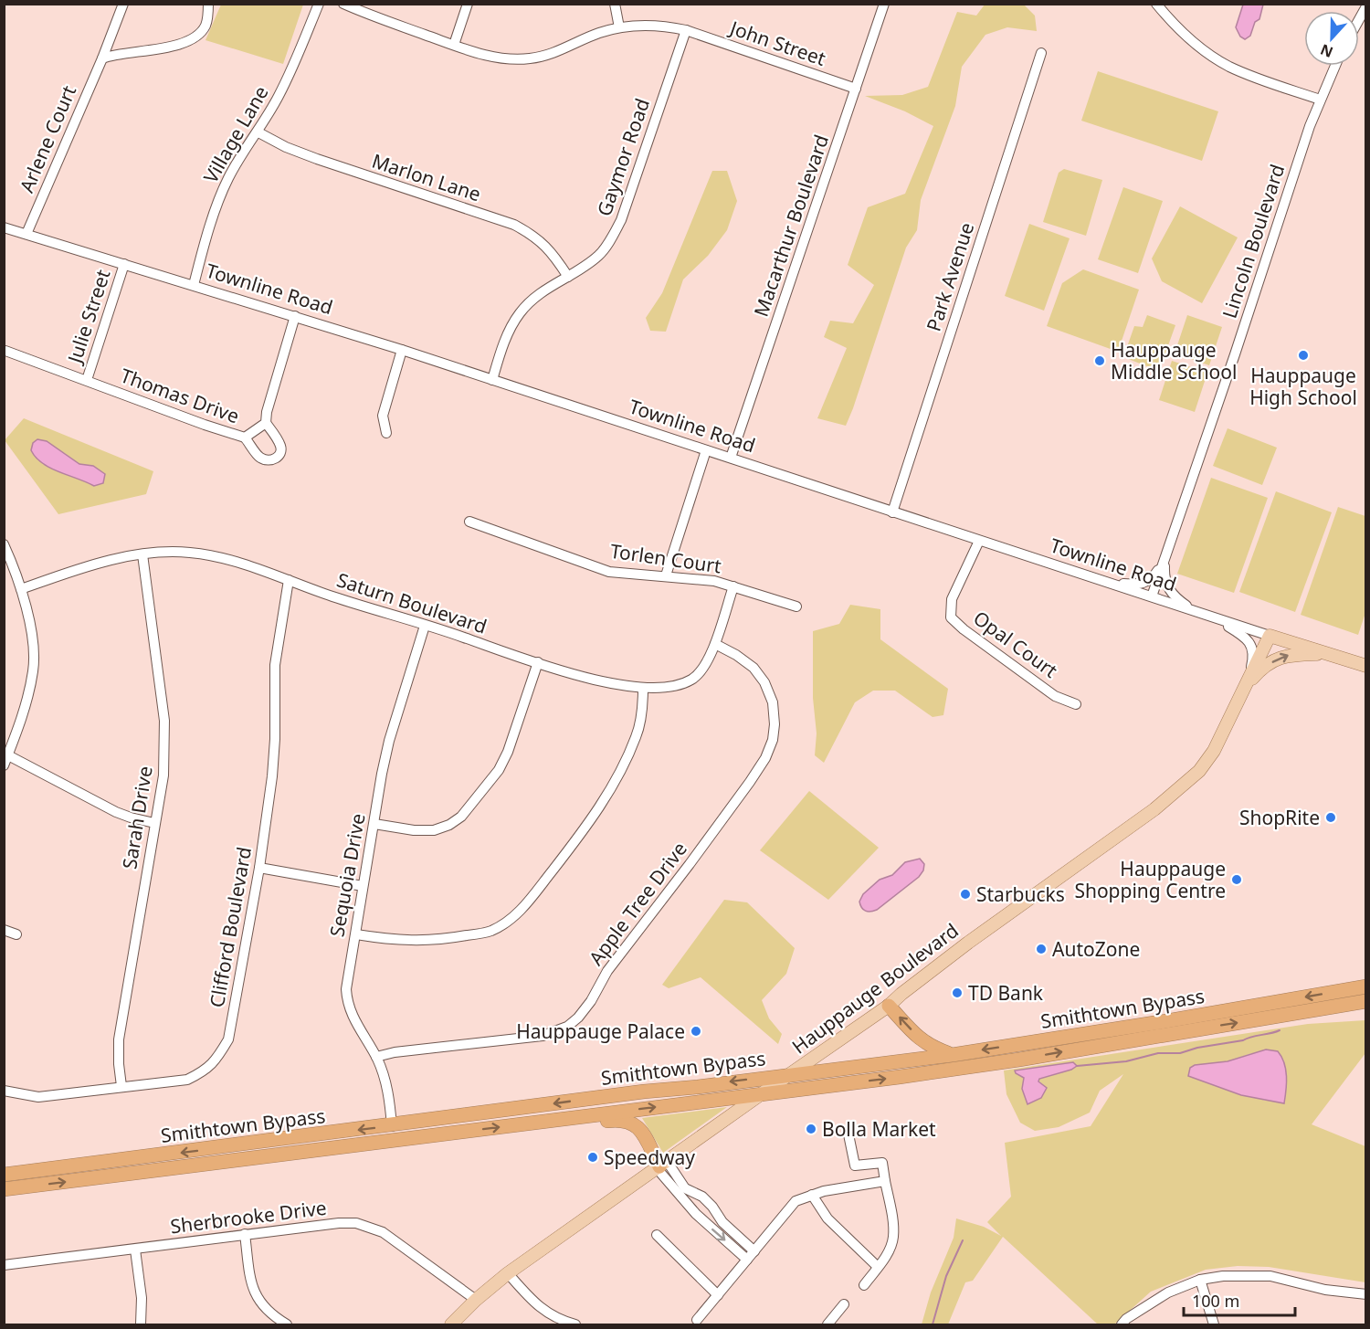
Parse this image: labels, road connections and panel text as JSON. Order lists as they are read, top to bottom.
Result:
{
  "streets": {
    "highway": ["Smithtown Bypass"],
    "main road": ["Townline Road", "Hauppauge Boulevard"],
    "street": [
      "John Street",
      "Village Lane",
      "Arlene Court",
      "Gaymor Road",
      "Marlon Lane",
      "Macarthur Boulevard",
      "Lincoln Boulevard",
      "Park Avenue",
      "Julie Street",
      "Thomas Drive",
      "Torlen Court",
      "Saturn Boulevard",
      "Opal Court",
      "Sarah Drive",
      "Sequoia Drive",
      "Apple Tree Drive",
      "Clifford Boulevard",
      "Sherbrooke Drive"
    ]
  },
  "crossings": [
    ["John Street", "Gaymor Road"],
    ["John Street", "Macarthur Boulevard"],
    ["Village Lane", "Marlon Lane"],
    ["Village Lane", "Townline Road"],
    ["Arlene Court", "Townline Road"],
    ["Gaymor Road", "Marlon Lane"],
    ["Gaymor Road", "Townline Road"],
    ["Macarthur Boulevard", "Townline Road"],
    ["Lincoln Boulevard", "Townline Road"],
    ["Park Avenue", "Townline Road"],
    ["Townline Road", "Julie Street"],
    ["Townline Road", "Thomas Drive"],
    ["Townline Road", "Opal Court"],
    ["Townline Road", "Hauppauge Boulevard"],
    ["Julie Street", "Thomas Drive"],
    ["Torlen Court", "Saturn Boulevard"],
    ["Saturn Boulevard", "Sarah Drive"],
    ["Saturn Boulevard", "Sequoia Drive"],
    ["Saturn Boulevard", "Apple Tree Drive"],
    ["Saturn Boulevard", "Clifford Boulevard"],
    ["Sarah Drive", "Clifford Boulevard"],
    ["Sequoia Drive", "Apple Tree Drive"],
    ["Sequoia Drive", "Smithtown Bypass"],
    ["Hauppauge Boulevard", "Smithtown Bypass"],
    ["Hauppauge Boulevard", "Sherbrooke Drive"]
  ],
  "places": [
    "Hauppauge High School",
    "Hauppauge Middle School",
    "ShopRite",
    "Hauppauge Shopping Centre",
    "Starbucks",
    "AutoZone",
    "TD Bank",
    "Hauppauge Palace",
    "Bolla Market",
    "Speedway"
  ],
  "scale_bar": "100 m",
  "north": "bottom"
}
